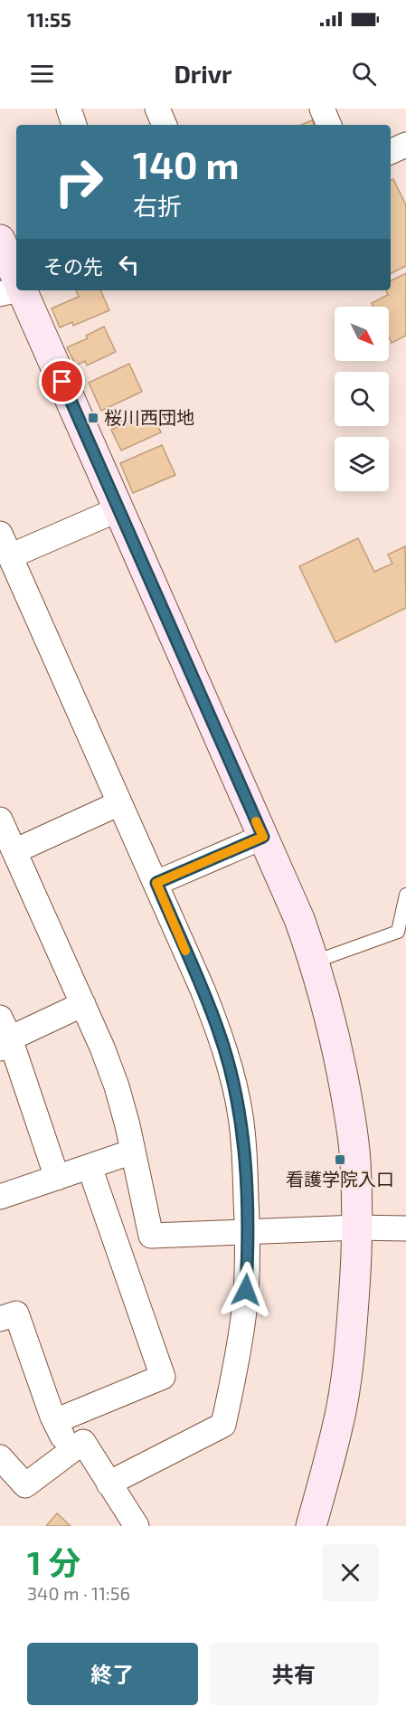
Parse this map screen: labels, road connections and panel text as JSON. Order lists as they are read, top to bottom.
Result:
{
  "places": {
    "transit": ["桜川西団地", "看護学院入口"]
  },
  "north": "bottom right",
  "page": {
    "status": "11:55",
    "header": "Drivr",
    "turn": ["140 m", "右折"],
    "then": "その先",
    "heading": ["1 分", "340 m · 11:56"],
    "buttons": ["終了", "共有"]
  }
}
